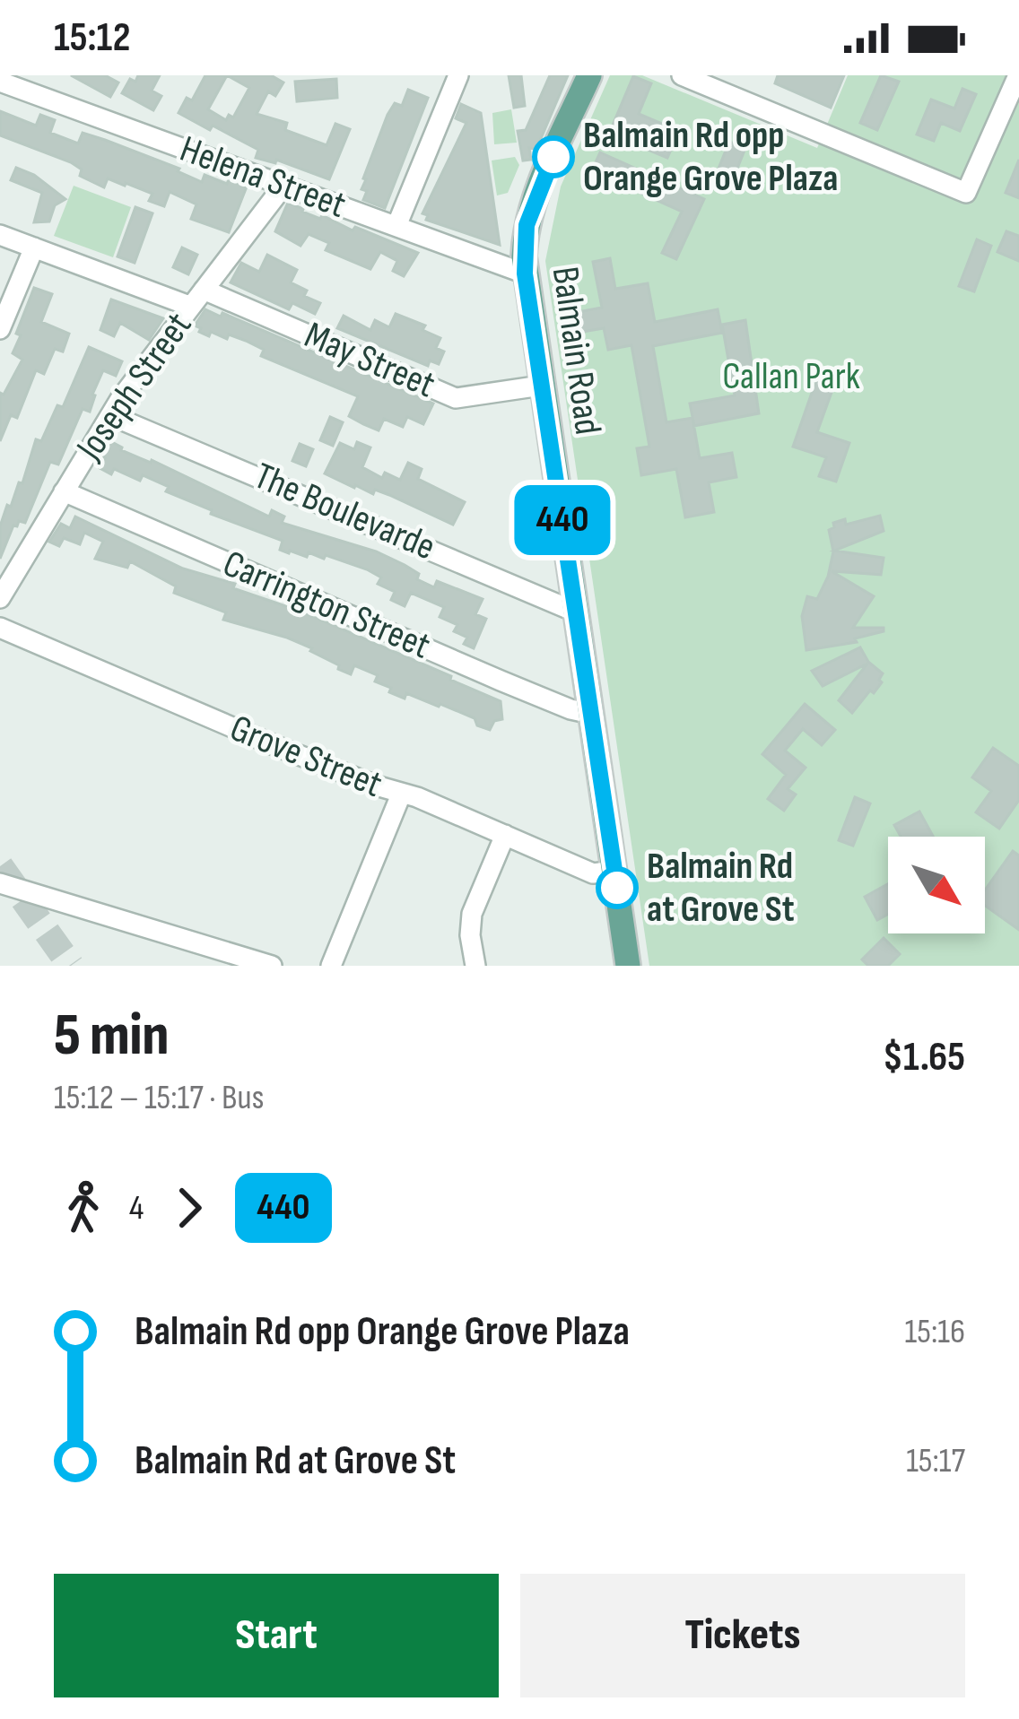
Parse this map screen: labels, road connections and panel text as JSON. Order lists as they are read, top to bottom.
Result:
{
  "streets": {
    "main road": ["Balmain Road"],
    "street": [
      "Helena Street",
      "May Street",
      "Joseph Street",
      "The Boulevarde",
      "Carrington Street",
      "Grove Street"
    ]
  },
  "crossings": [
    ["Helena Street", "Balmain Road"],
    ["Helena Street", "Joseph Street"],
    ["Balmain Road", "May Street"],
    ["Balmain Road", "The Boulevarde"],
    ["Balmain Road", "Carrington Street"],
    ["Balmain Road", "Grove Street"],
    ["May Street", "Joseph Street"],
    ["Joseph Street", "The Boulevarde"],
    ["Joseph Street", "Carrington Street"]
  ],
  "parks": ["Callan Park"],
  "places": ["Balmain Rd opp Orange Grove Plaza", "Balmain Rd at Grove St"],
  "lines": ["bus line 440"],
  "north": "bottom right",
  "page": {
    "status": "15:12",
    "on_map": "440",
    "heading": ["5 min", "15:12 – 15:17 · Bus", "$1.65"],
    "legs": ["4", "440"],
    "list": [
      {
        "name": "Balmain Rd opp Orange Grove Plaza",
        "value": "15:16"
      },
      {
        "name": "Balmain Rd at Grove St",
        "value": "15:17"
      }
    ],
    "buttons": ["Start", "Tickets"]
  }
}
